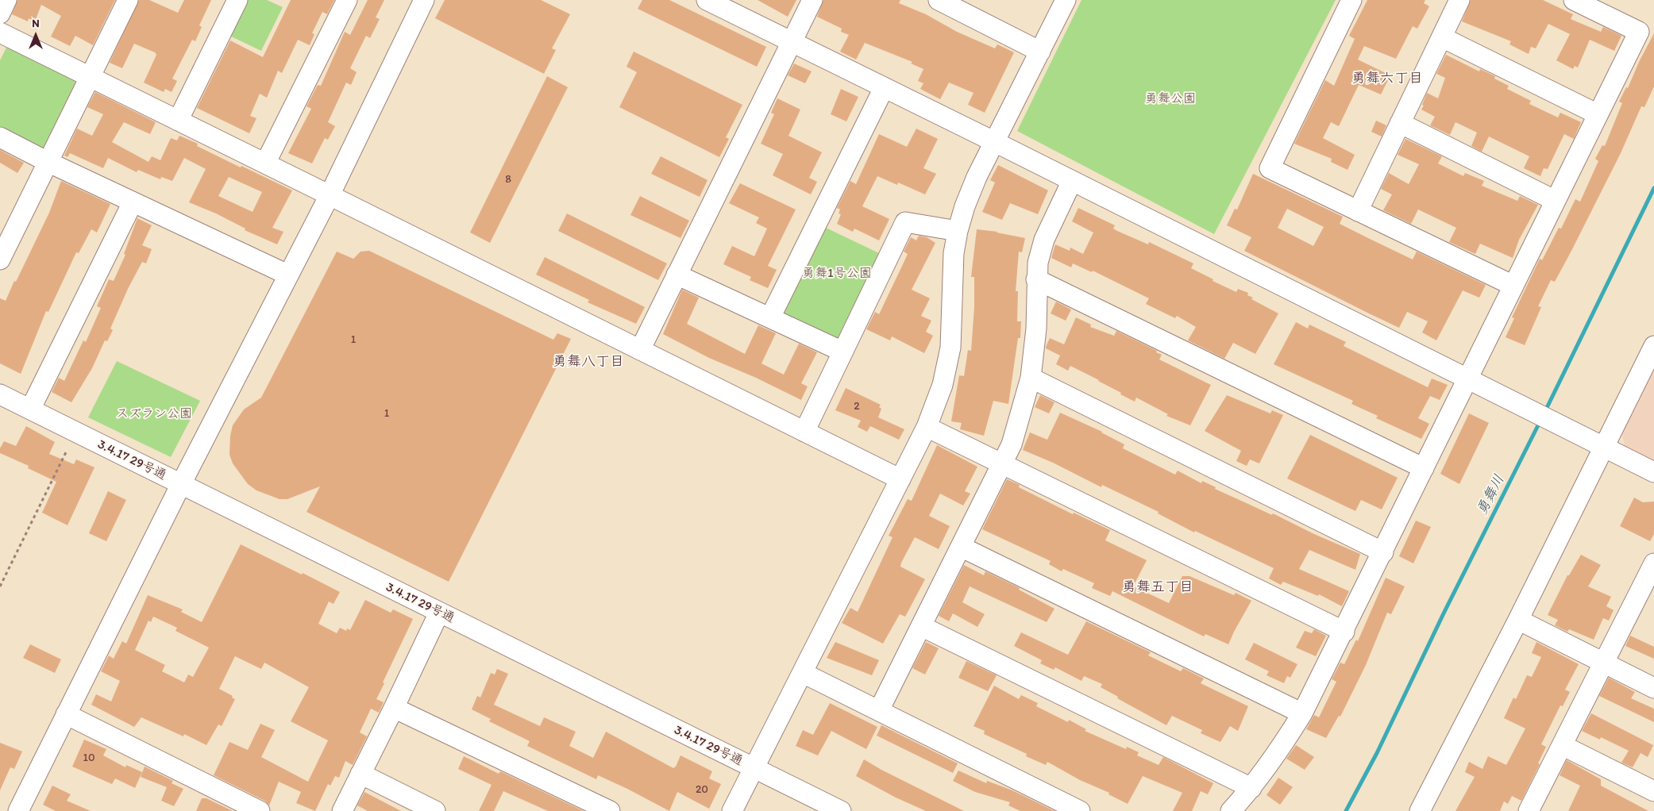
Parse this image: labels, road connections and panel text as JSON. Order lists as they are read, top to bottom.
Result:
{
  "streets": {
    "street": ["3.4.17 29号通"]
  },
  "districts": ["勇舞六丁目", "勇舞八丁目", "勇舞五丁目"],
  "water": ["勇舞川"],
  "parks": ["勇舞公園", "勇舞1号公園", "スズラン公園"],
  "house_numbers": [
    "8",
    "1",
    "2",
    "1",
    "10",
    "20"
  ],
  "north": "top"
}
